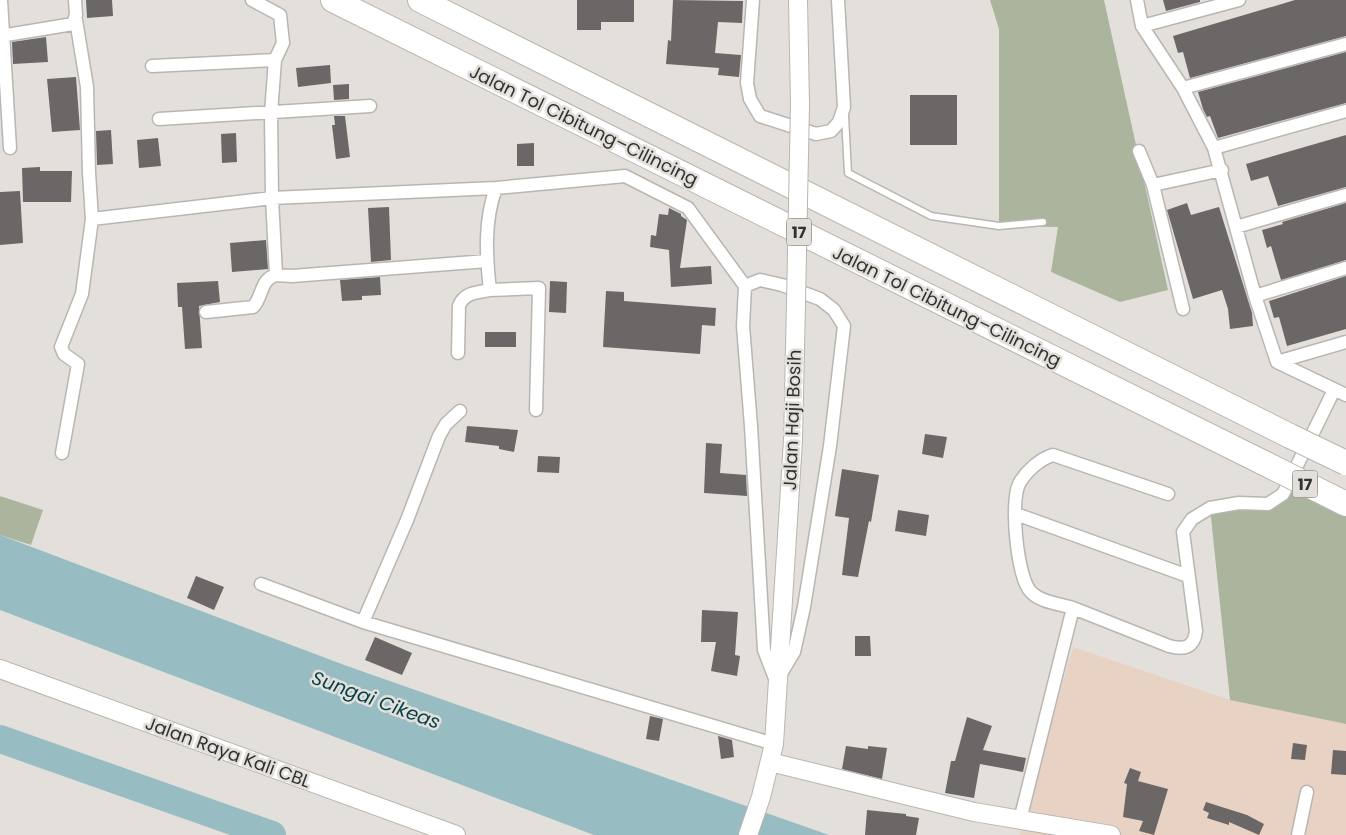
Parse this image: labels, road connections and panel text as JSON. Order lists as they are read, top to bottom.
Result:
{
  "streets": {
    "highway": ["Jalan Tol Cibitung–Cilincing", "17"],
    "main road": ["Jalan Haji Bosih", "Jalan Raya Kali CBL"]
  },
  "water": ["Sungai Cikeas"]
}
